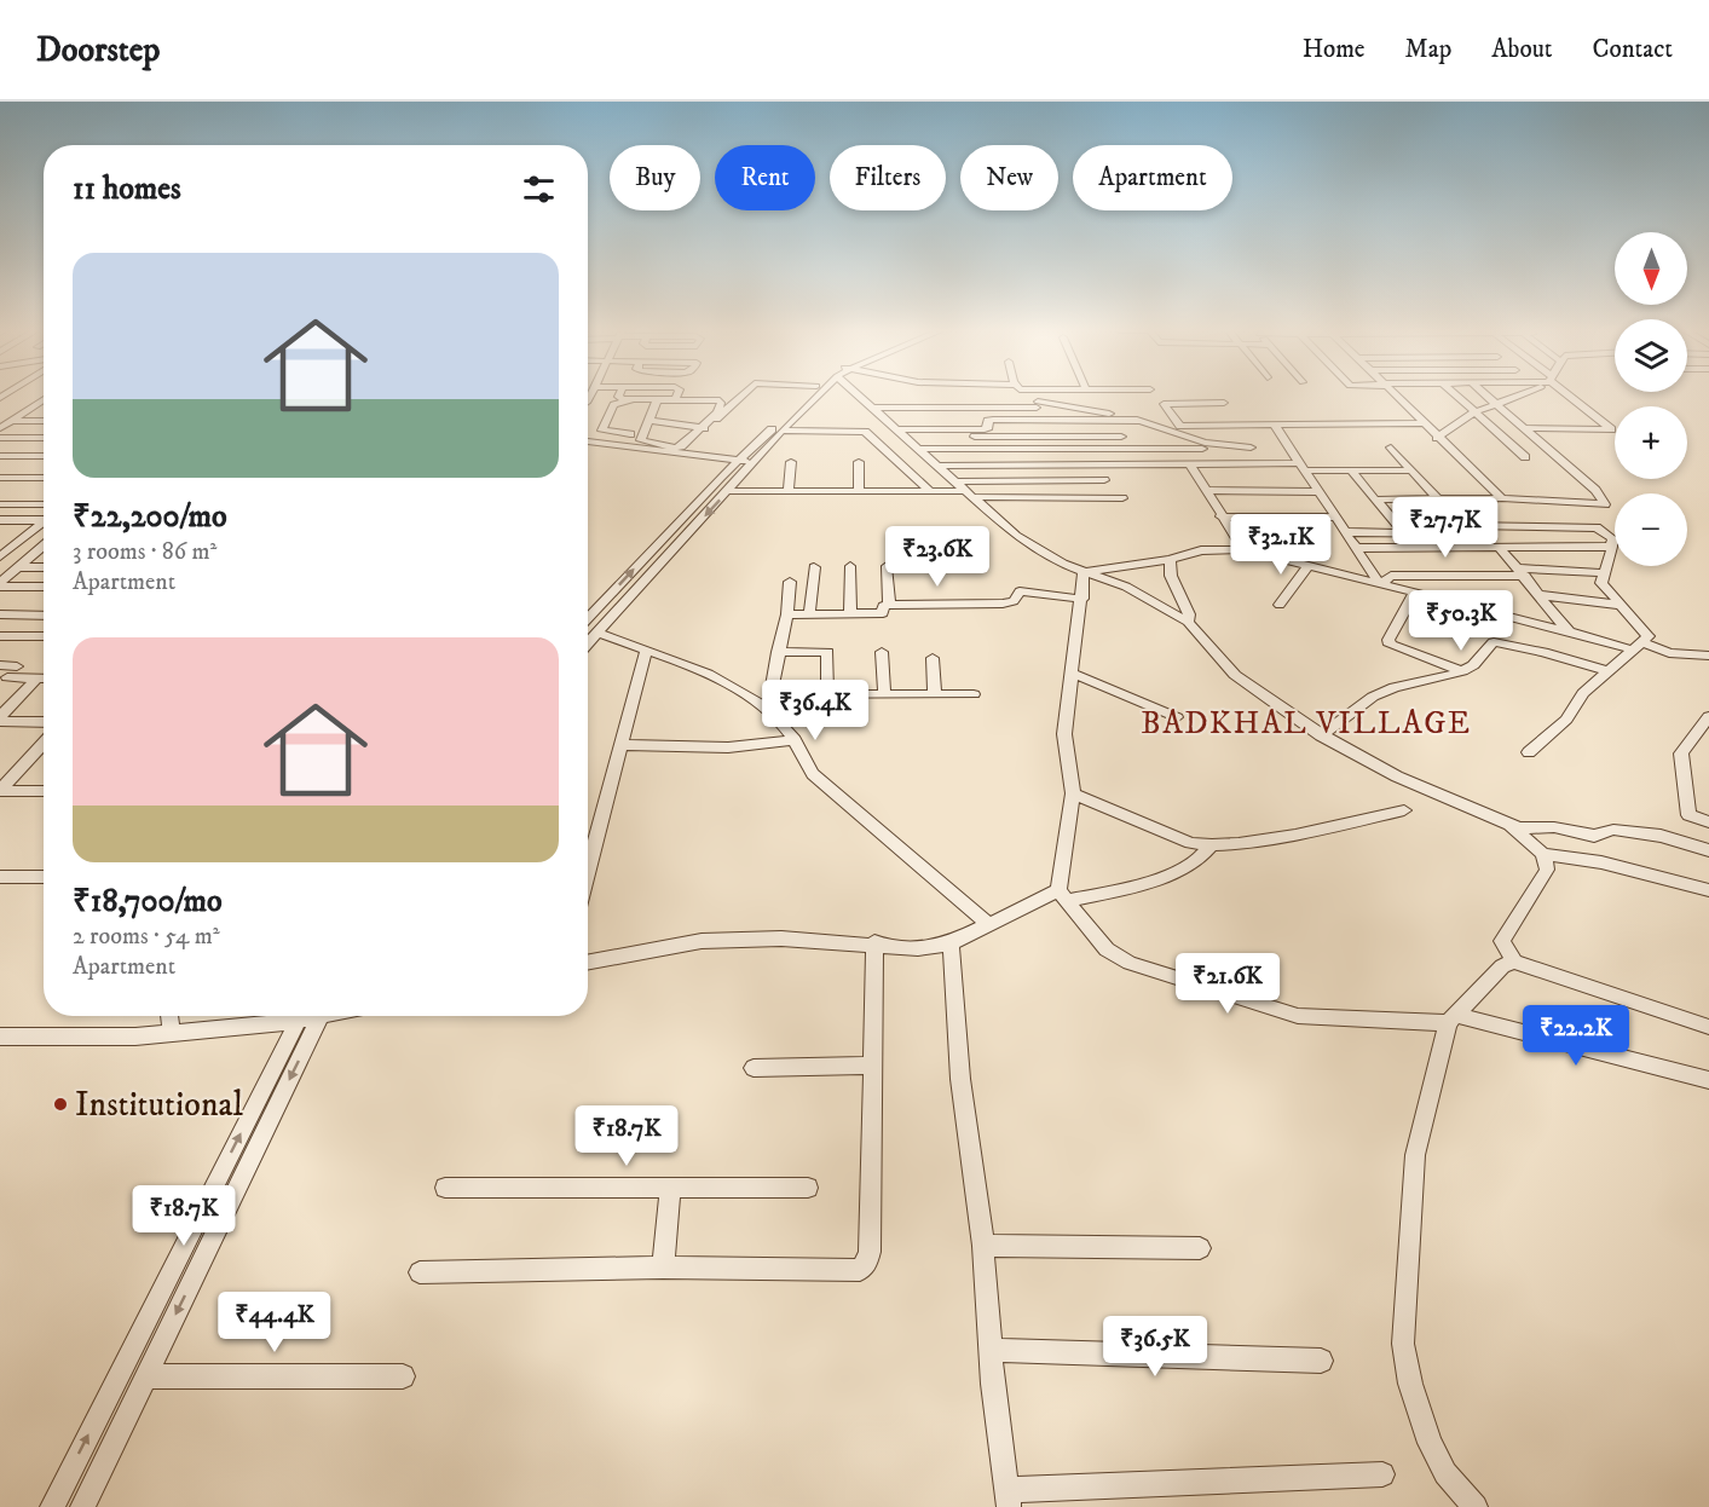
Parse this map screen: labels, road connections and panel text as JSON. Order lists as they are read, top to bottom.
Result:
{
  "districts": ["BADKHAL VILLAGE"],
  "places": ["Institutional"],
  "north": "bottom",
  "page": {
    "header": "Doorstep",
    "nav": [
      "Home",
      "Map",
      "About",
      "Contact"
    ],
    "chip": [
      "Buy",
      "Rent",
      "Filters",
      "New",
      "Apartment"
    ],
    "heading": "11 homes",
    "map_buttons": ["+", "−"],
    "list": [
      {
        "name": "₹22,200/mo",
        "note": "3 rooms · 86 m² · Apartment"
      },
      {
        "name": "₹18,700/mo",
        "note": "2 rooms · 54 m² · Apartment"
      }
    ],
    "price": [
      "₹27.7K",
      "₹32.1K",
      "₹23.6K",
      "₹50.3K",
      "₹36.4K",
      "₹21.6K",
      "₹22.2K",
      "₹18.7K",
      "₹18.7K",
      "₹44.4K",
      "₹36.5K"
    ]
  }
}
